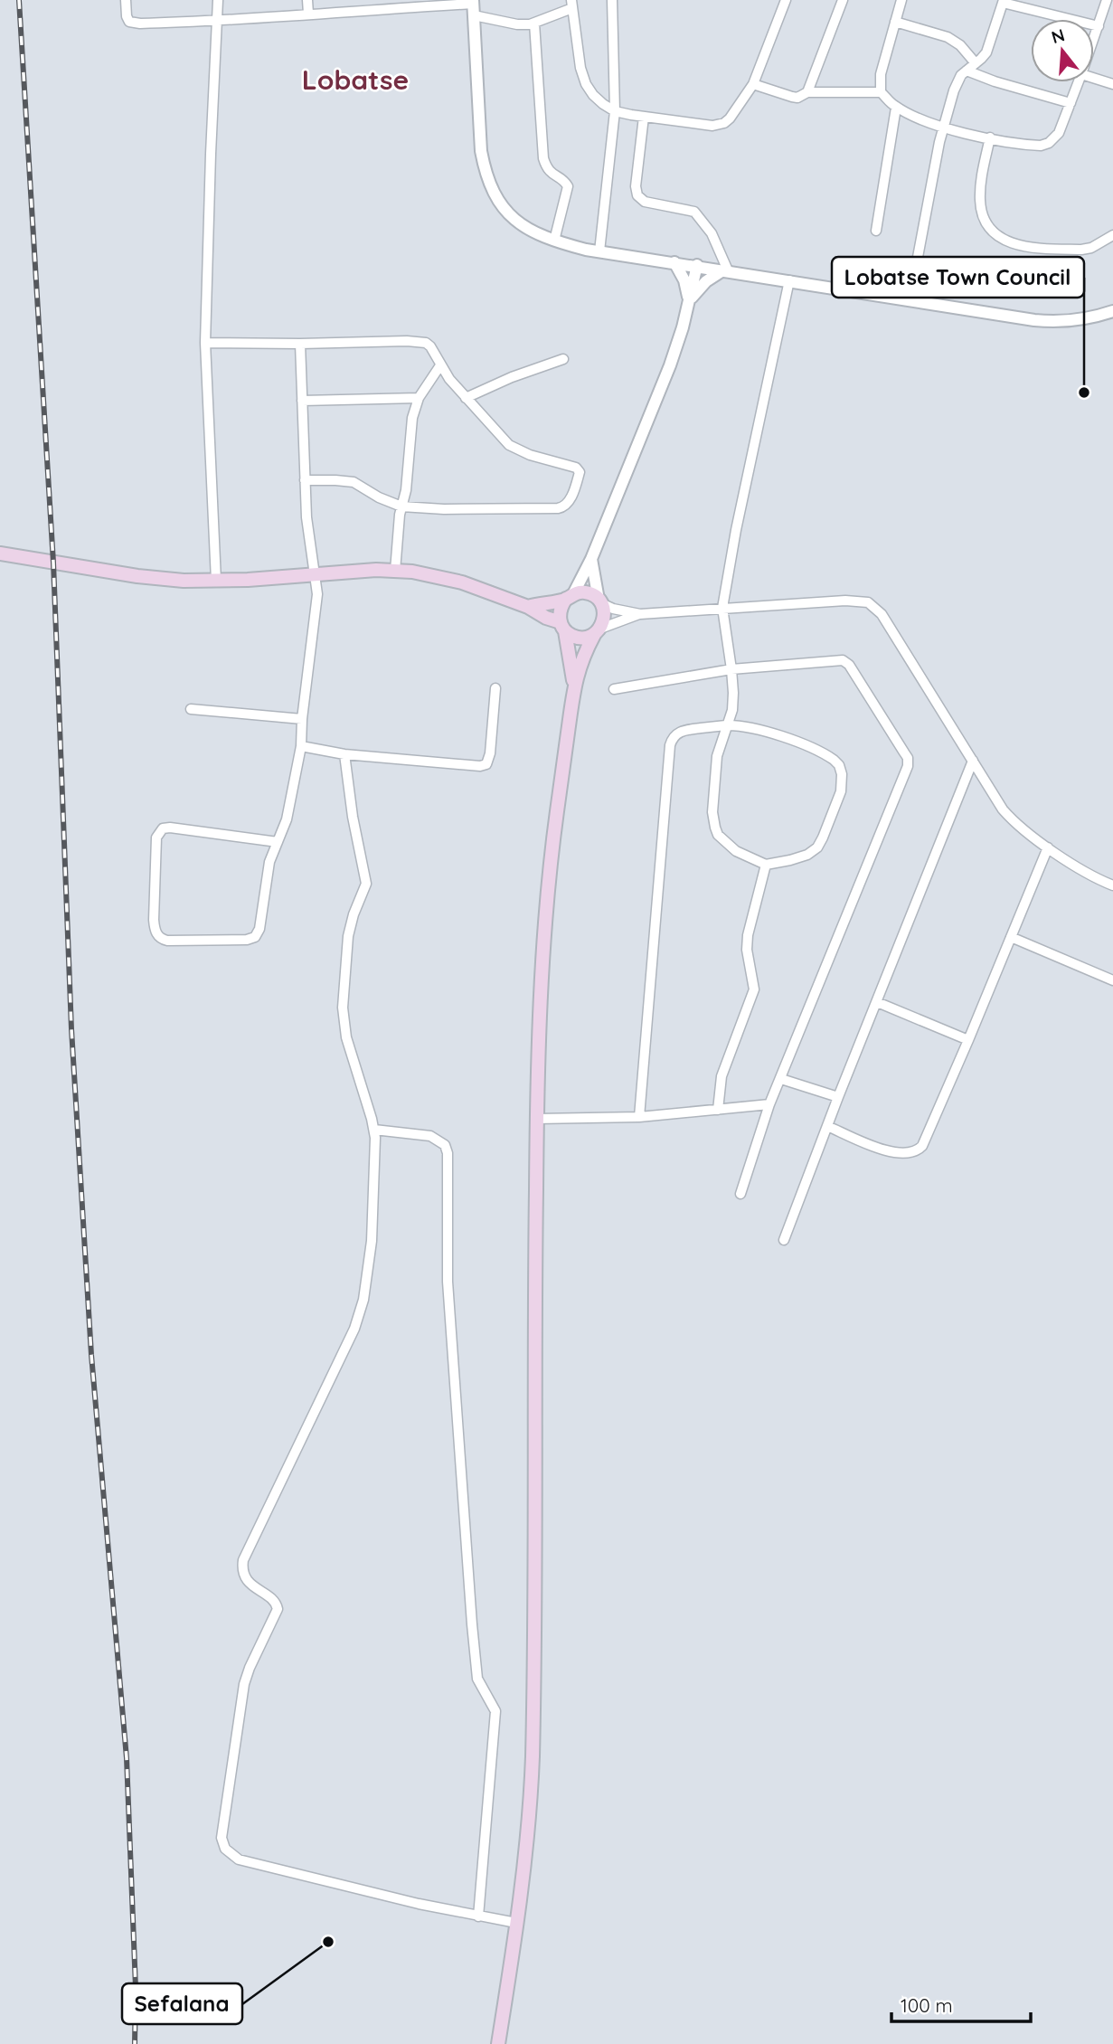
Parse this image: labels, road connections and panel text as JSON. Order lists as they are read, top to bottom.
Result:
{
  "districts": ["Lobatse"],
  "places": ["Lobatse Town Council", "Sefalana"],
  "scale_bar": "100 m",
  "north": "top"
}
